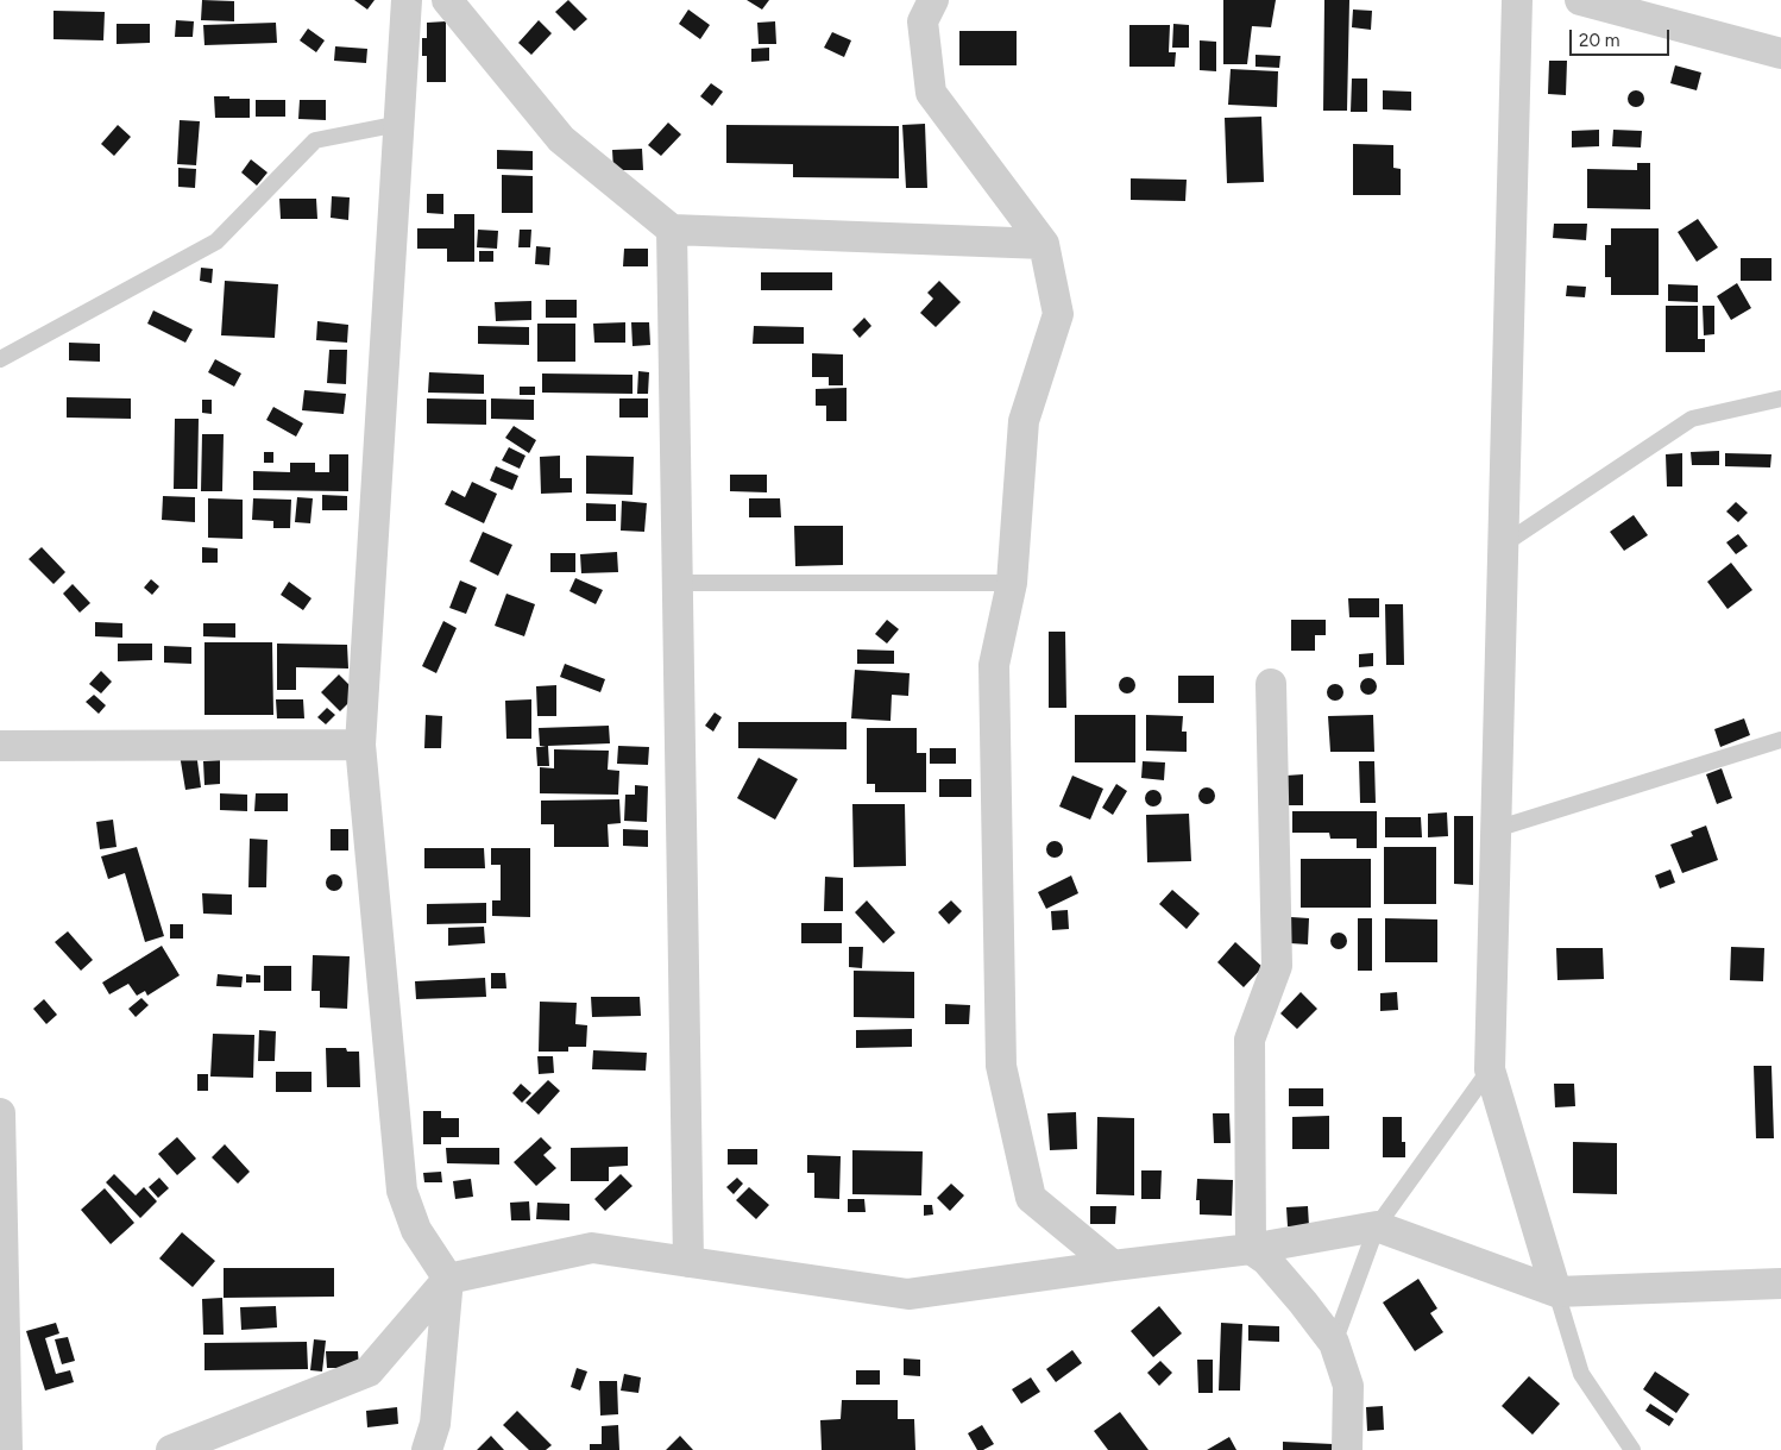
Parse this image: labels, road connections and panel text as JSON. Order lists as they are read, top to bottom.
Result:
{
  "scale_bar": "20 m"
}
